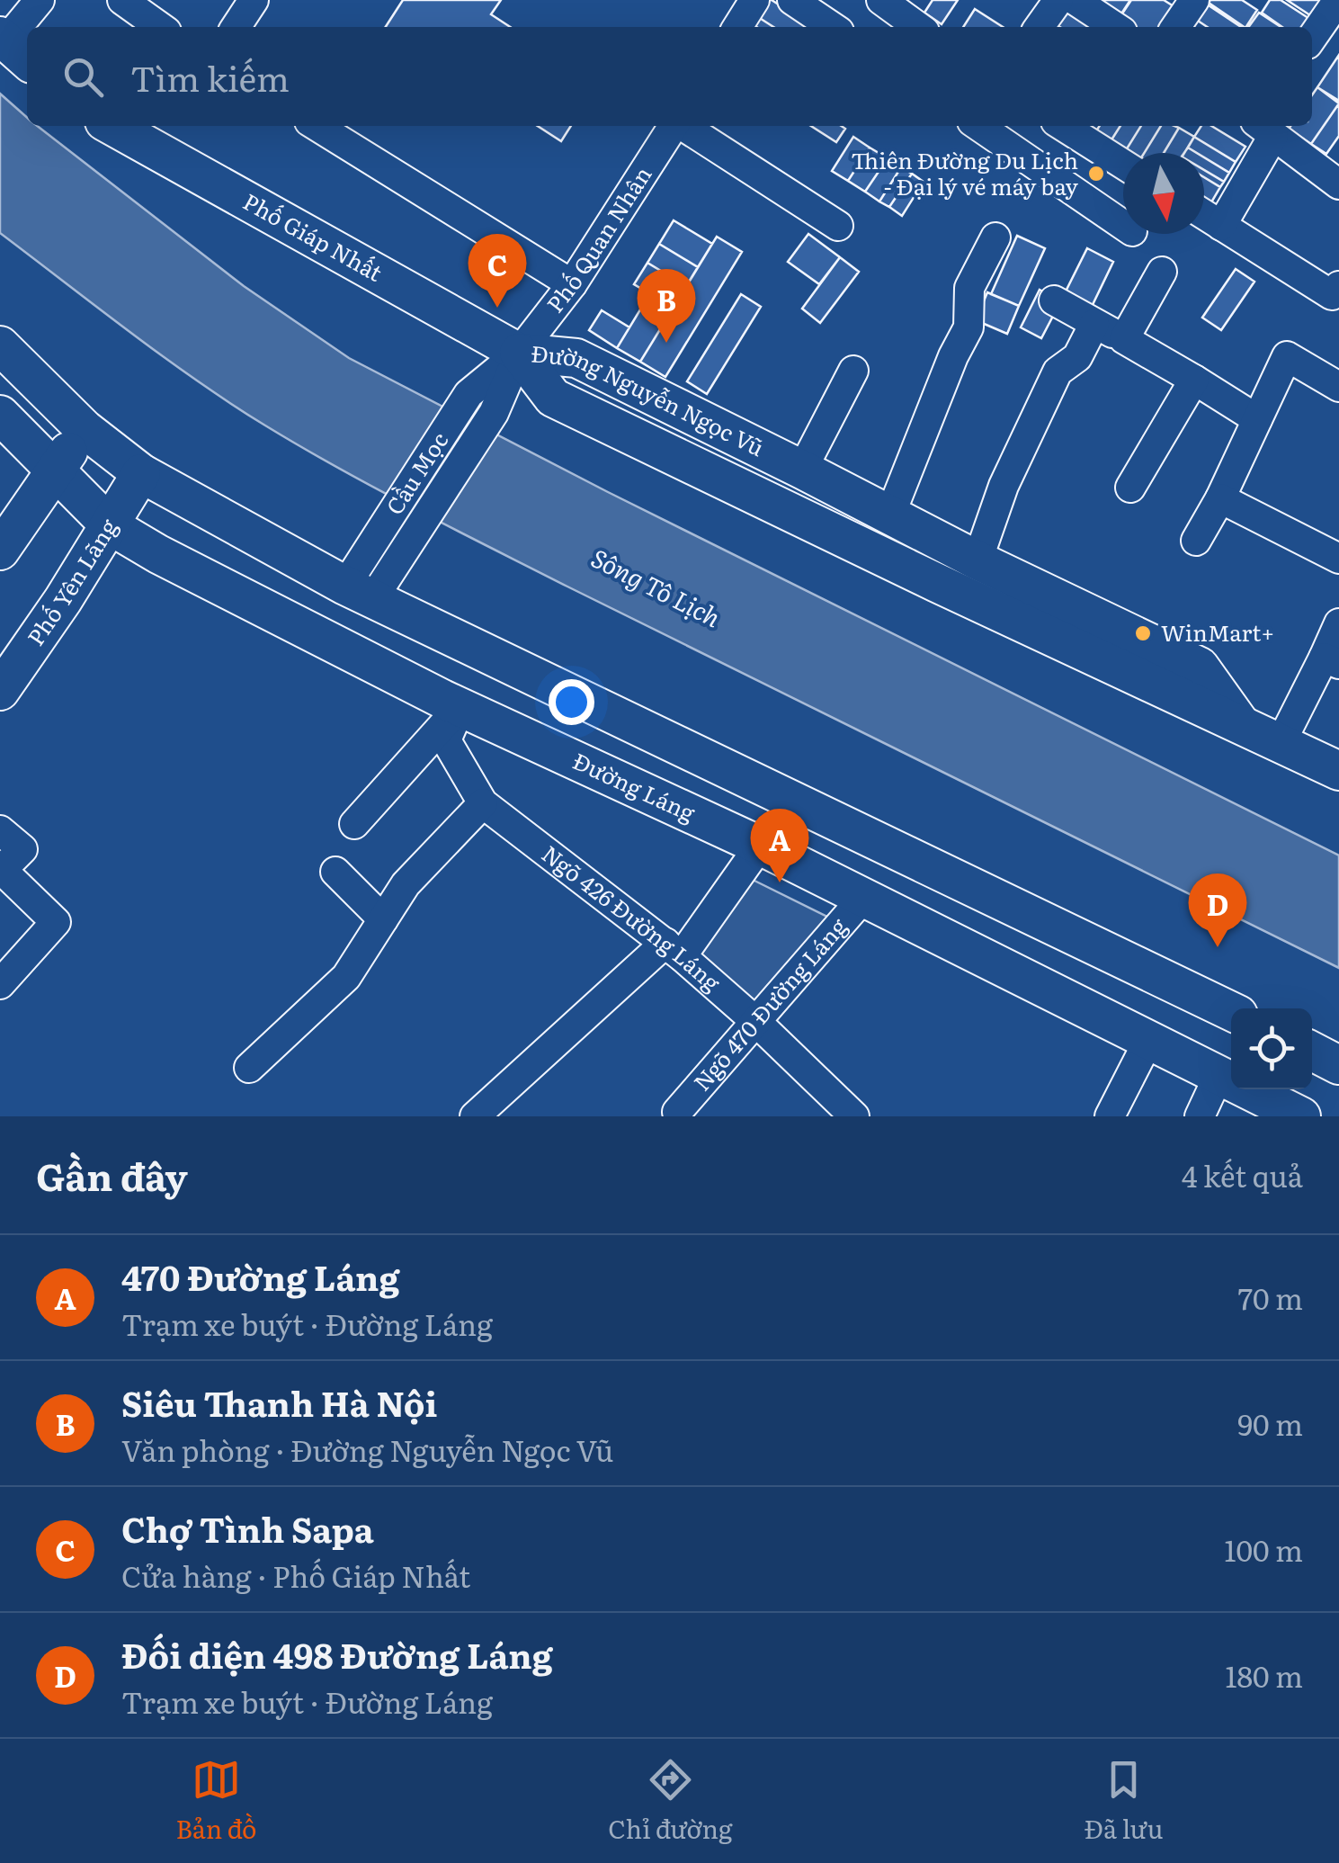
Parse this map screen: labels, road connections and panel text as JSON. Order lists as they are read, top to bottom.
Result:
{
  "streets": {
    "main road": [
      "Phố Giáp Nhất",
      "Đường Nguyễn Ngọc Vũ",
      "Phố Yên Lãng",
      "Đường Láng"
    ],
    "street": [
      "Phố Quan Nhân",
      "Cầu Mọc",
      "Ngõ 426 Đường Láng",
      "Ngõ 470 Đường Láng"
    ]
  },
  "crossings": [
    ["Phố Giáp Nhất", "Phố Quan Nhân"],
    ["Phố Giáp Nhất", "Đường Nguyễn Ngọc Vũ"],
    ["Phố Quan Nhân", "Đường Nguyễn Ngọc Vũ"],
    ["Phố Quan Nhân", "Cầu Mọc"],
    ["Phố Yên Lãng", "Đường Láng"],
    ["Đường Láng", "Ngõ 426 Đường Láng"],
    ["Đường Láng", "Ngõ 470 Đường Láng"],
    ["Ngõ 426 Đường Láng", "Ngõ 470 Đường Láng"]
  ],
  "water": ["Sông Tô Lịch"],
  "places": ["Thiên Đường Du Lịch - Đại lý vé máy bay", "WinMart+"],
  "north": "bottom",
  "page": {
    "search": "Tìm kiếm",
    "pins": [
      "C",
      "B",
      "A",
      "D"
    ],
    "heading": ["Gần đây", "4 kết quả"],
    "list": [
      {
        "mark": "A",
        "name": "470 Đường Láng",
        "note": "Trạm xe buýt · Đường Láng",
        "value": "70 m"
      },
      {
        "mark": "B",
        "name": "Siêu Thanh Hà Nội",
        "note": "Văn phòng · Đường Nguyễn Ngọc Vũ",
        "value": "90 m"
      },
      {
        "mark": "C",
        "name": "Chợ Tình Sapa",
        "note": "Cửa hàng · Phố Giáp Nhất",
        "value": "100 m"
      },
      {
        "mark": "D",
        "name": "Đối diện 498 Đường Láng",
        "note": "Trạm xe buýt · Đường Láng",
        "value": "180 m"
      }
    ],
    "nav": ["Bản đồ", "Chỉ đường", "Đã lưu"]
  }
}
